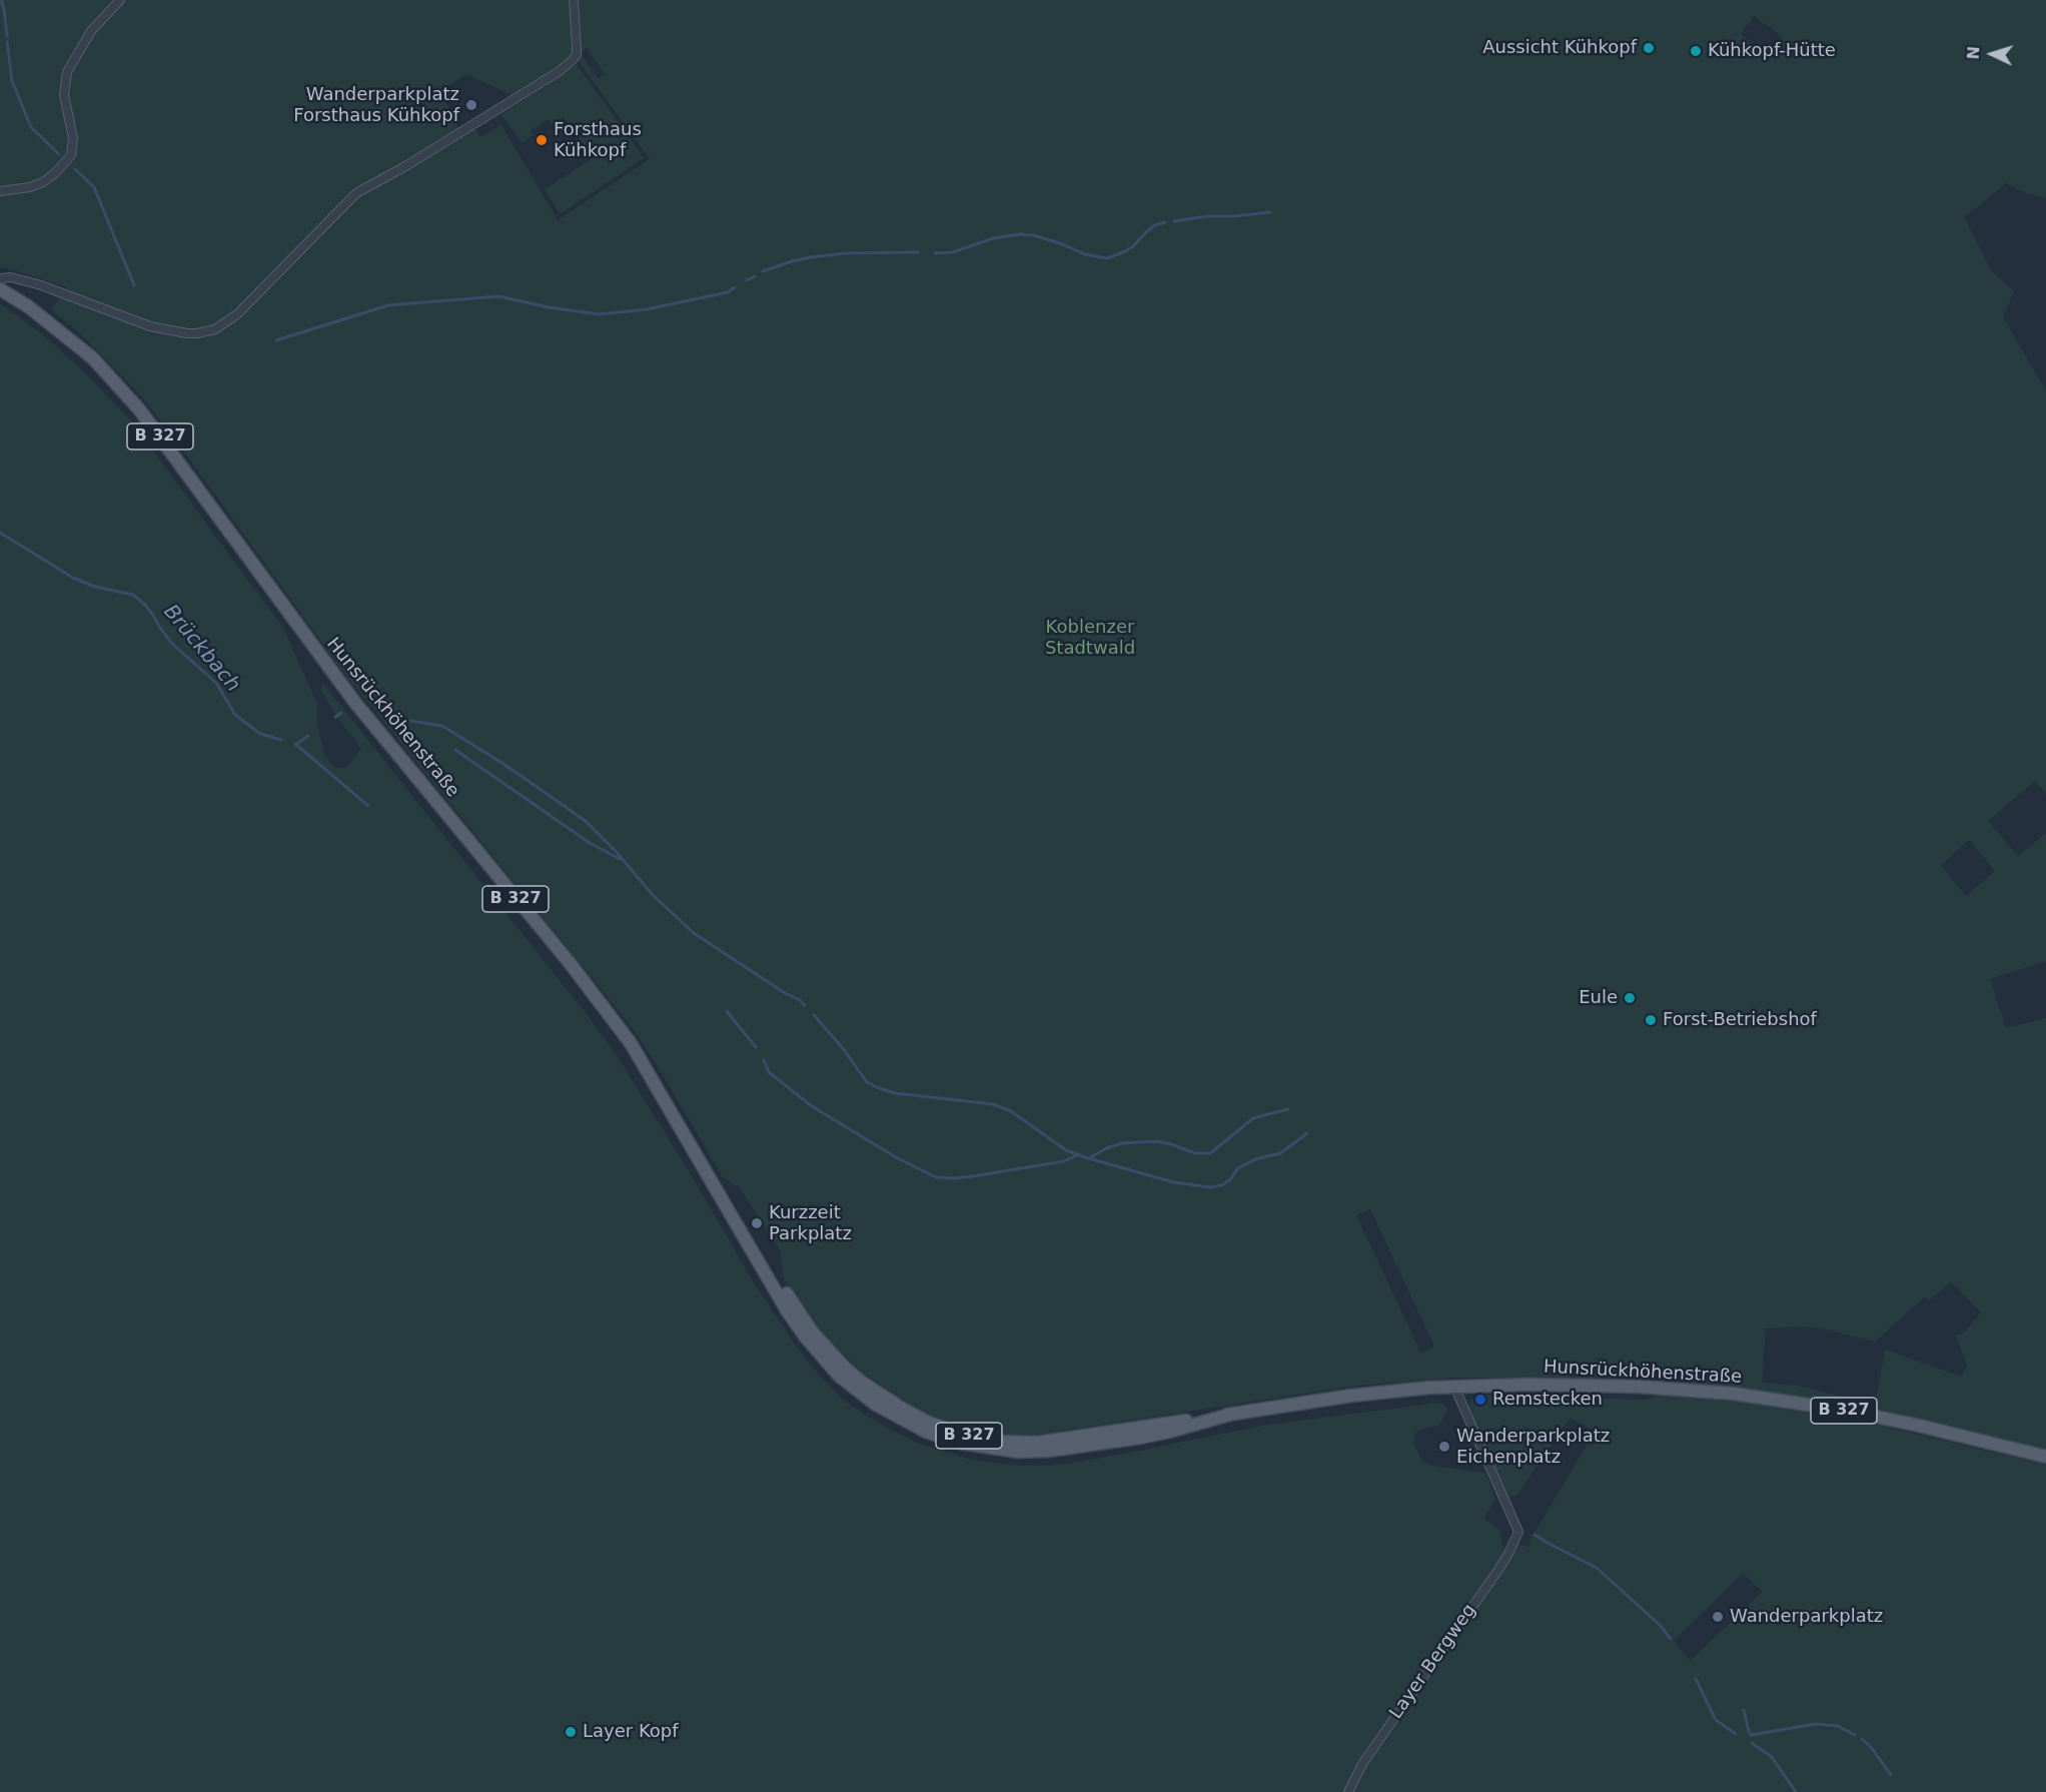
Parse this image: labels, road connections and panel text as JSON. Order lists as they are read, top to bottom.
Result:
{
  "streets": {
    "main road": ["B 327", "Hunsrückhöhenstraße"],
    "street": ["Layer Bergweg"]
  },
  "crossings": [
    ["Hunsrückhöhenstraße", "Layer Bergweg"]
  ],
  "water": ["Brückbach"],
  "parks": ["Koblenzer Stadtwald"],
  "places": [
    "Aussicht Kühkopf",
    "Kühkopf-Hütte",
    "Wanderparkplatz Forsthaus Kühkopf",
    "Forsthaus Kühkopf",
    "Eule",
    "Forst-Betriebshof",
    "Kurzzeit Parkplatz",
    "Remstecken",
    "Wanderparkplatz Eichenplatz",
    "Wanderparkplatz",
    "Layer Kopf"
  ],
  "north": "left"
}
